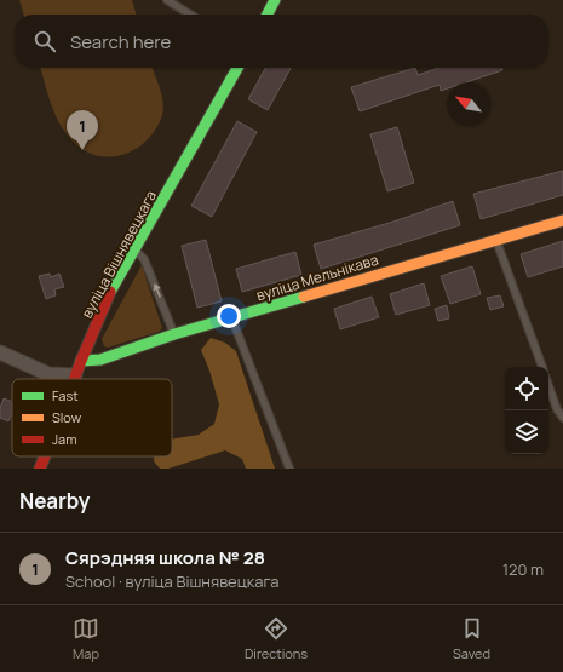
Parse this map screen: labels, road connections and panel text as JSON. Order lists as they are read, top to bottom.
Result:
{
  "streets": {
    "street": ["вуліца Вішнявецкага", "вуліца Мельнікава"]
  },
  "crossings": [
    ["вуліца Вішнявецкага", "вуліца Мельнікава"]
  ],
  "legend": ["Fast", "Slow", "Jam"],
  "north": "top left",
  "page": {
    "search": "Search here",
    "pins": "1",
    "heading": "Nearby",
    "list": [
      {
        "mark": "1",
        "name": "Сярэдняя школа № 28",
        "note": "School · вуліца Вішнявецкага",
        "value": "120 m"
      }
    ],
    "nav": ["Map", "Directions", "Saved"]
  }
}
